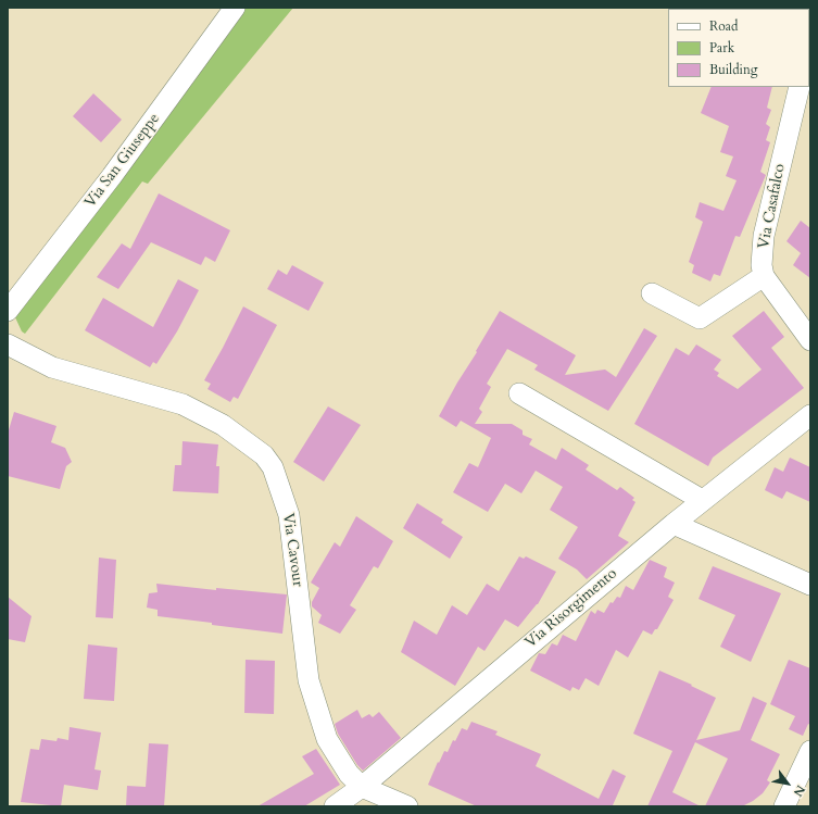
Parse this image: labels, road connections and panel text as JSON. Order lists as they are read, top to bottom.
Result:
{
  "streets": {
    "street": [
      "Via San Giuseppe",
      "Via Casafalco",
      "Via Cavour",
      "Via Risorgimento"
    ]
  },
  "crossings": [
    ["Via Cavour", "Via Risorgimento"]
  ],
  "legend": ["Road", "Park", "Building"],
  "north": "bottom right"
}
